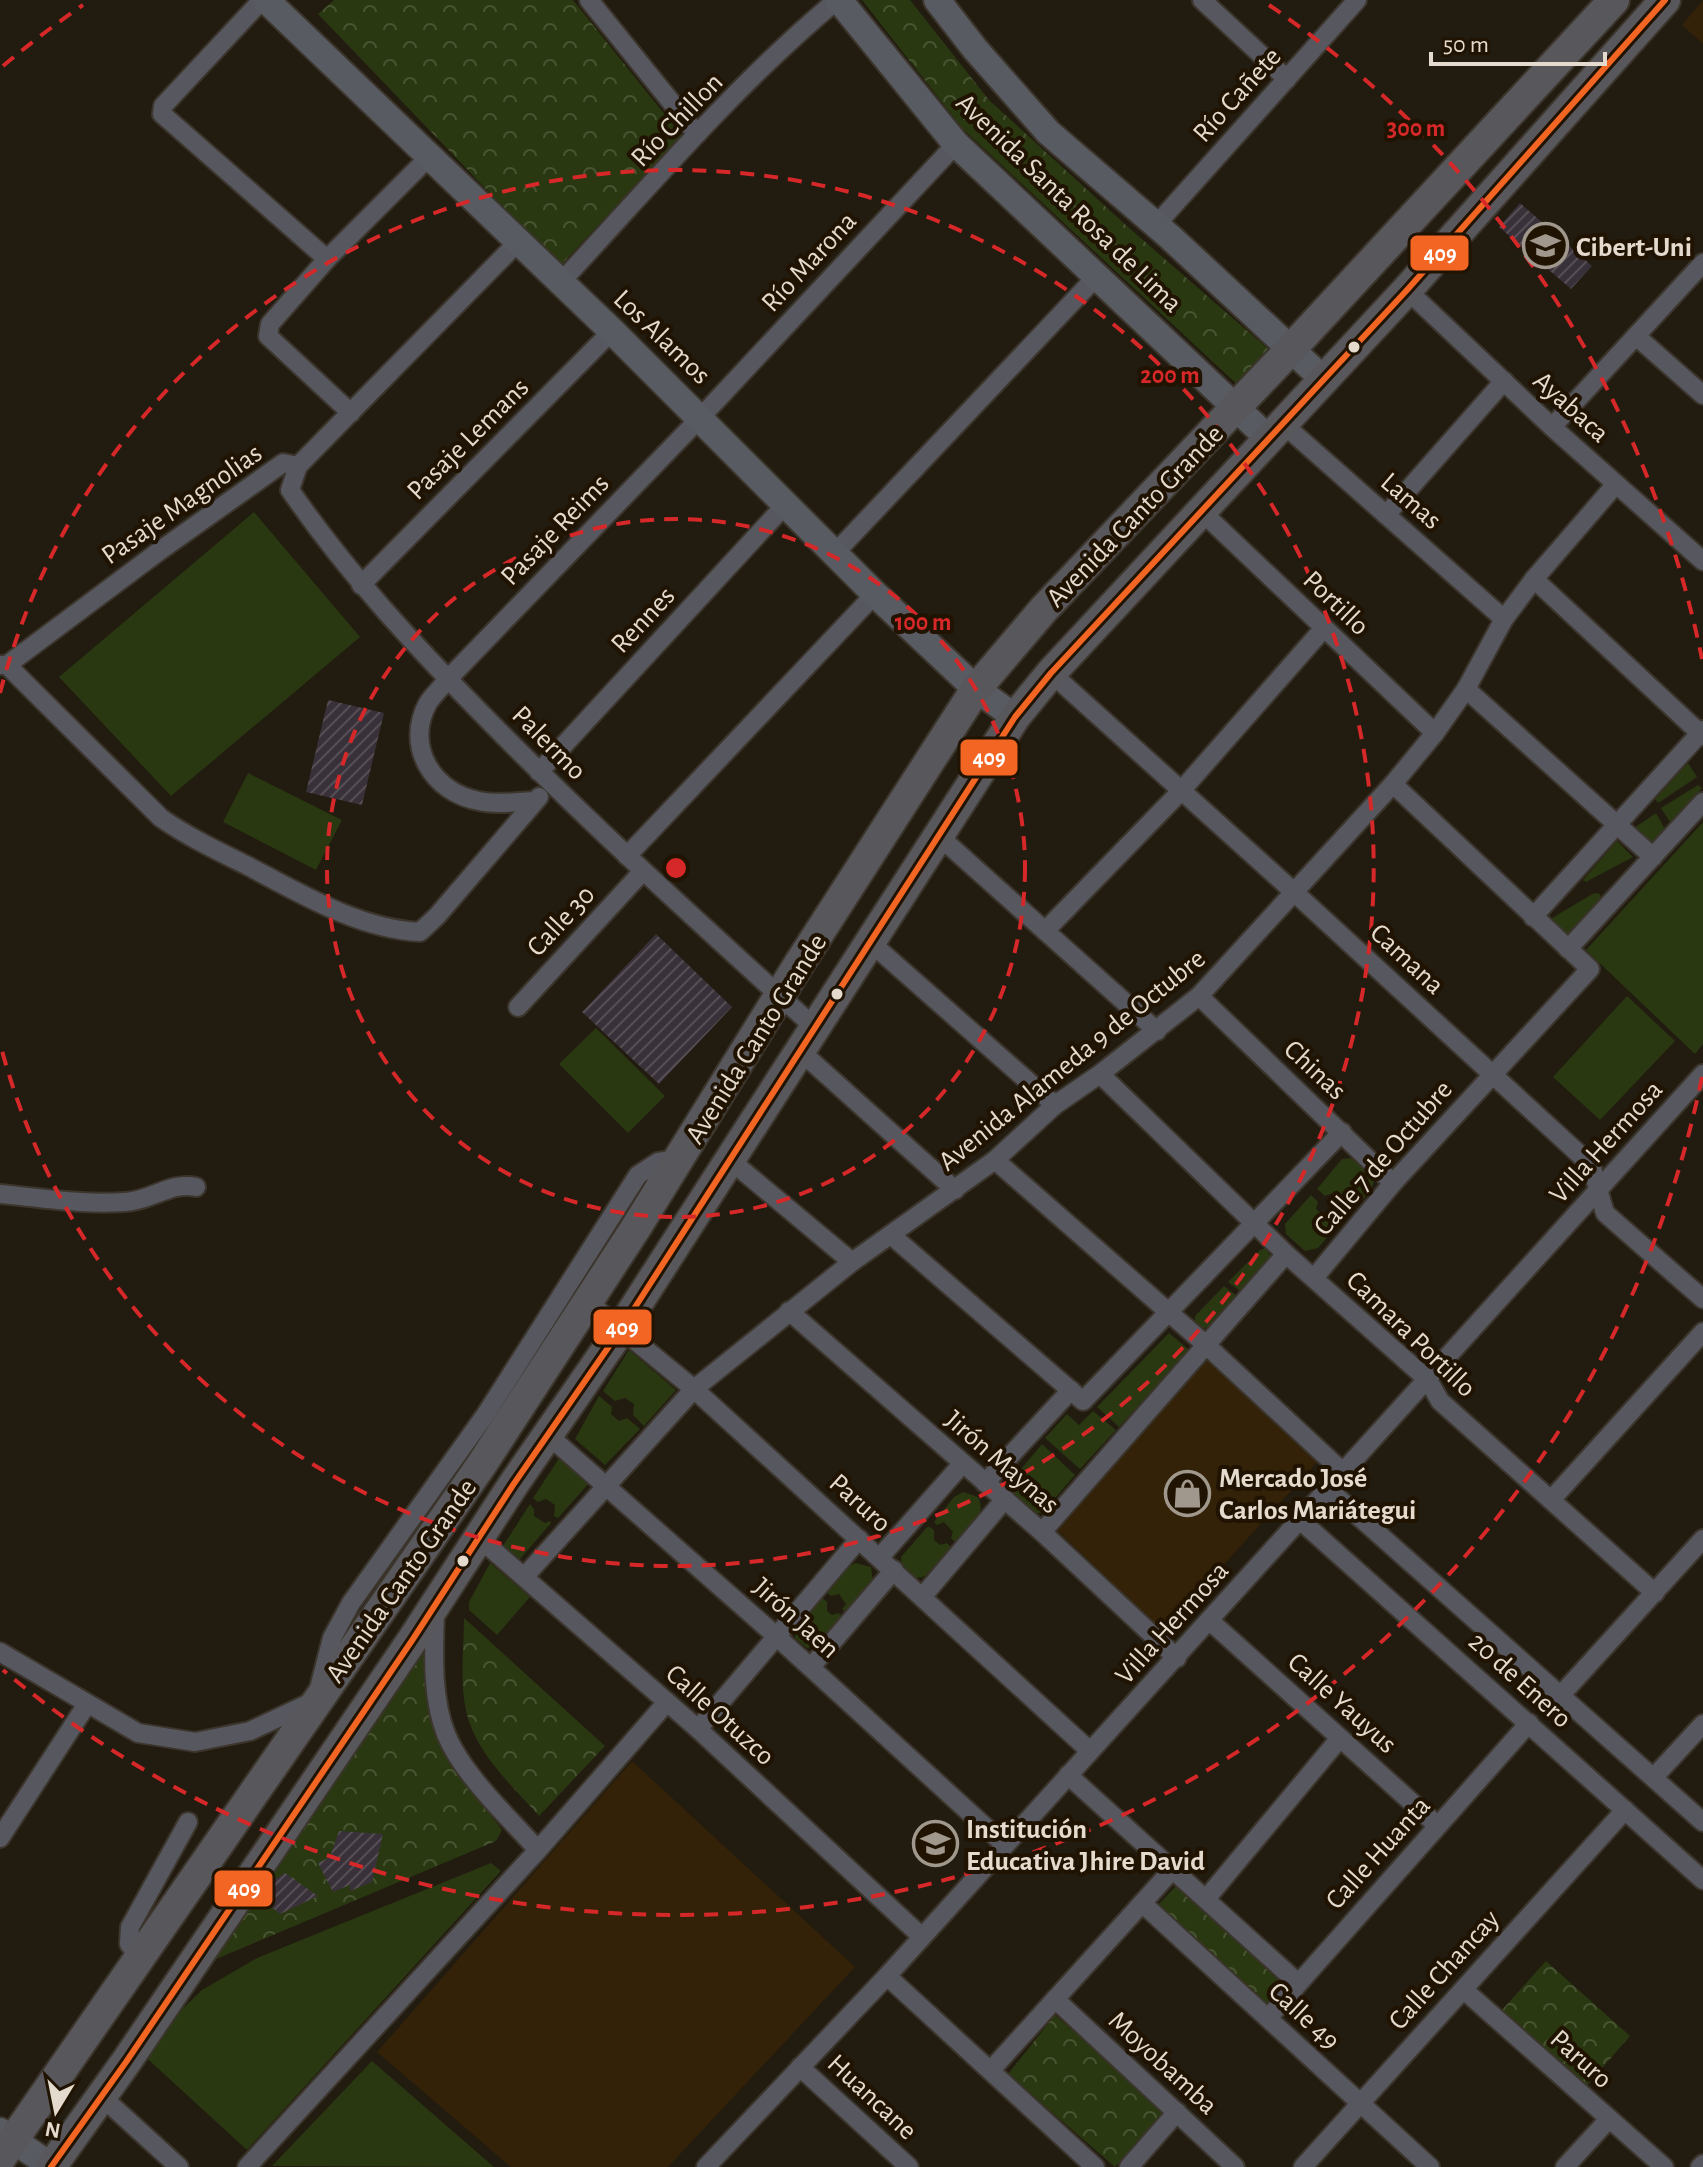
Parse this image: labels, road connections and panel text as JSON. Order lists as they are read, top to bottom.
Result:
{
  "streets": {
    "main road": ["Avenida Santa Rosa de Lima", "Los Alamos", "Avenida Canto Grande"],
    "street": [
      "Río Cañete",
      "Río Chillon",
      "Río Marona",
      "Ayabaca",
      "Pasaje Lemans",
      "Lamas",
      "Pasaje Magnolias",
      "Pasaje Reims",
      "Portillo",
      "Rennes",
      "Palermo",
      "Calle 30",
      "Camana",
      "Avenida Alameda 9 de Octubre",
      "Chinas",
      "Villa Hermosa",
      "Calle 7 de Octubre",
      "Camara Portillo",
      "Jirón Maynas",
      "Paruro",
      "Jirón Jaen",
      "20 de Enero",
      "Calle Yauyus",
      "Calle Otuzco",
      "Calle Huanta",
      "Calle Chancay",
      "Calle 49",
      "Moyobamba",
      "Huancane"
    ]
  },
  "crossings": [
    ["Río Cañete", "Avenida Santa Rosa de Lima"],
    ["Río Chillon", "Avenida Santa Rosa de Lima"],
    ["Río Chillon", "Los Alamos"],
    ["Avenida Santa Rosa de Lima", "Río Marona"],
    ["Avenida Santa Rosa de Lima", "Lamas"],
    ["Avenida Santa Rosa de Lima", "Avenida Canto Grande"],
    ["Río Marona", "Los Alamos"],
    ["Río Marona", "Pasaje Reims"],
    ["Los Alamos", "Pasaje Lemans"],
    ["Los Alamos", "Pasaje Magnolias"],
    ["Los Alamos", "Avenida Canto Grande"],
    ["Los Alamos", "Pasaje Reims"],
    ["Los Alamos", "Rennes"],
    ["Ayabaca", "Avenida Canto Grande"],
    ["Ayabaca", "Avenida Alameda 9 de Octubre"],
    ["Pasaje Lemans", "Palermo"],
    ["Lamas", "Avenida Canto Grande"],
    ["Lamas", "Avenida Alameda 9 de Octubre"],
    ["Pasaje Magnolias", "Rennes"],
    ["Pasaje Magnolias", "Palermo"],
    ["Avenida Canto Grande", "Portillo"],
    ["Avenida Canto Grande", "Palermo"],
    ["Avenida Canto Grande", "Camana"],
    ["Avenida Canto Grande", "Paruro"],
    ["Avenida Canto Grande", "Jirón Jaen"],
    ["Avenida Canto Grande", "Calle Otuzco"],
    ["Pasaje Reims", "Rennes"],
    ["Pasaje Reims", "Palermo"],
    ["Portillo", "Avenida Alameda 9 de Octubre"],
    ["Rennes", "Palermo"],
    ["Palermo", "Calle 30"],
    ["Palermo", "Avenida Alameda 9 de Octubre"],
    ["Camana", "Avenida Alameda 9 de Octubre"],
    ["Camana", "Villa Hermosa"],
    ["Camana", "Calle 7 de Octubre"],
    ["Avenida Alameda 9 de Octubre", "Chinas"],
    ["Avenida Alameda 9 de Octubre", "Camara Portillo"],
    ["Avenida Alameda 9 de Octubre", "Jirón Maynas"],
    ["Avenida Alameda 9 de Octubre", "Paruro"],
    ["Avenida Alameda 9 de Octubre", "Jirón Jaen"],
    ["Avenida Alameda 9 de Octubre", "Calle Otuzco"],
    ["Chinas", "Calle 7 de Octubre"],
    ["Villa Hermosa", "Camara Portillo"],
    ["Villa Hermosa", "Jirón Maynas"],
    ["Villa Hermosa", "Paruro"],
    ["Villa Hermosa", "Jirón Jaen"],
    ["Villa Hermosa", "20 de Enero"],
    ["Villa Hermosa", "Calle Yauyus"],
    ["Villa Hermosa", "Calle Otuzco"],
    ["Villa Hermosa", "Huancane"],
    ["Calle 7 de Octubre", "Camara Portillo"],
    ["Paruro", "Calle Chancay"],
    ["20 de Enero", "Calle Huanta"],
    ["20 de Enero", "Calle Chancay"],
    ["Calle Yauyus", "Calle Huanta"],
    ["Calle Huanta", "Calle 49"],
    ["Calle Chancay", "Calle 49"]
  ],
  "places": {
    "school or university": ["Cibert-Uni", "Institución Educativa Jhire David"],
    "shop": ["Mercado José Carlos Mariátegui"]
  },
  "lines": ["transit line 409"],
  "scale_bar": "50 m",
  "north": "bottom",
  "rings": ["300 m", "200 m", "100 m"]
}
